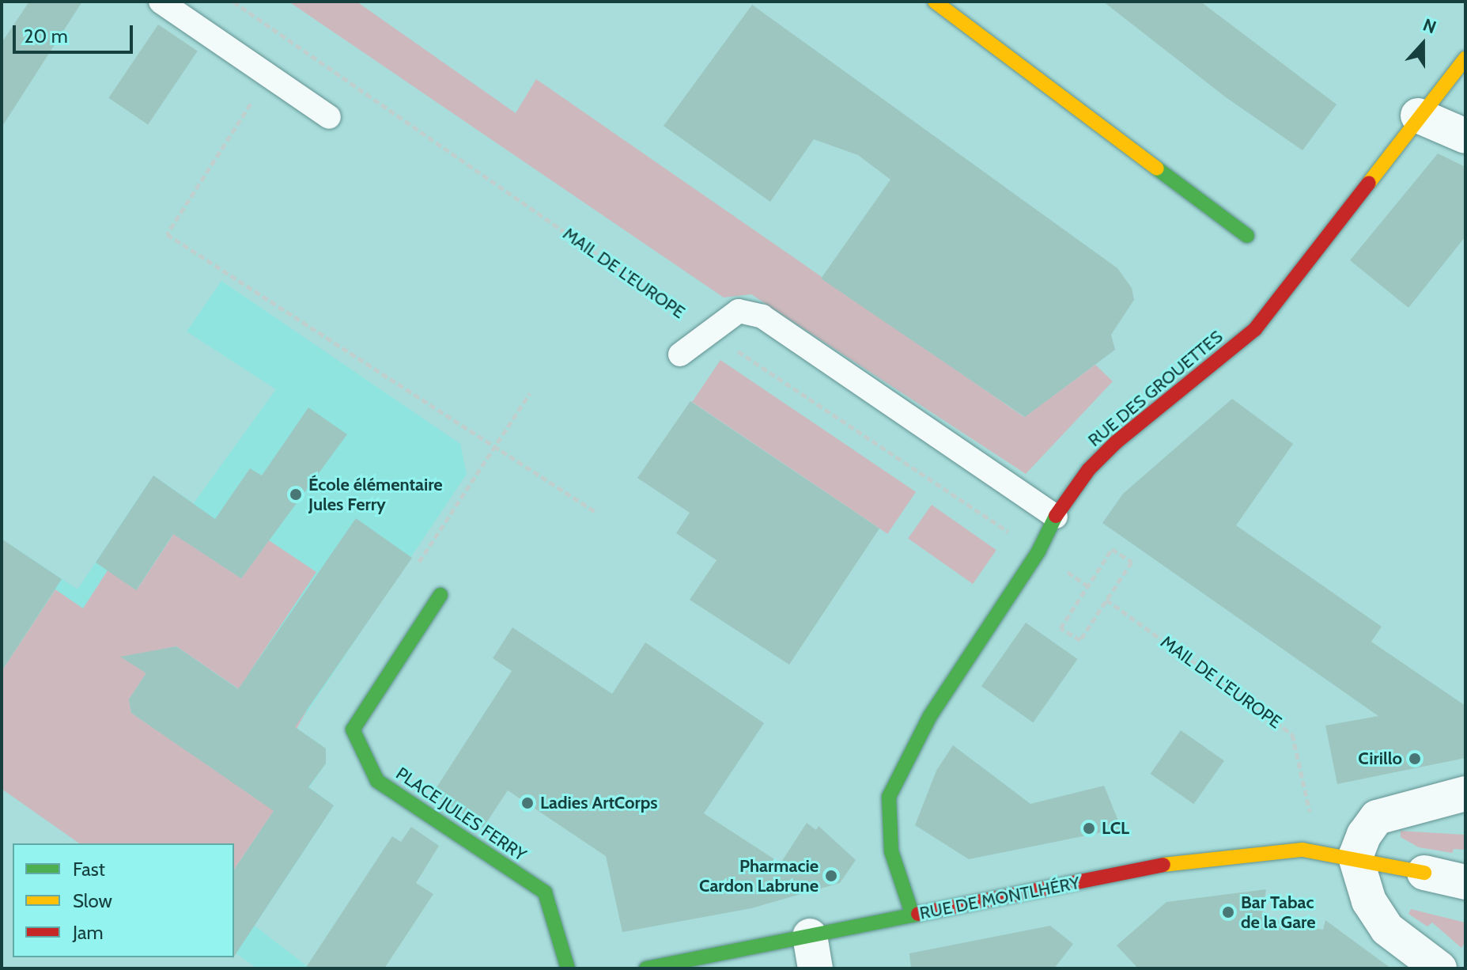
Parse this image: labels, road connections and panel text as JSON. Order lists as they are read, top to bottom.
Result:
{
  "streets": {
    "street": ["RUE DES GROUETTES", "PLACE JULES FERRY", "RUE DE MONTLHÉRY"],
    "path": ["MAIL DE L'EUROPE"]
  },
  "crossings": [
    ["RUE DES GROUETTES", "RUE DE MONTLHÉRY"]
  ],
  "places": [
    "École élémentaire Jules Ferry",
    "Cirillo",
    "Ladies ArtCorps",
    "LCL",
    "Pharmacie Cardon Labrune",
    "Bar Tabac de la Gare"
  ],
  "legend": ["Fast", "Slow", "Jam"],
  "scale_bar": "20 m",
  "north": "top"
}
